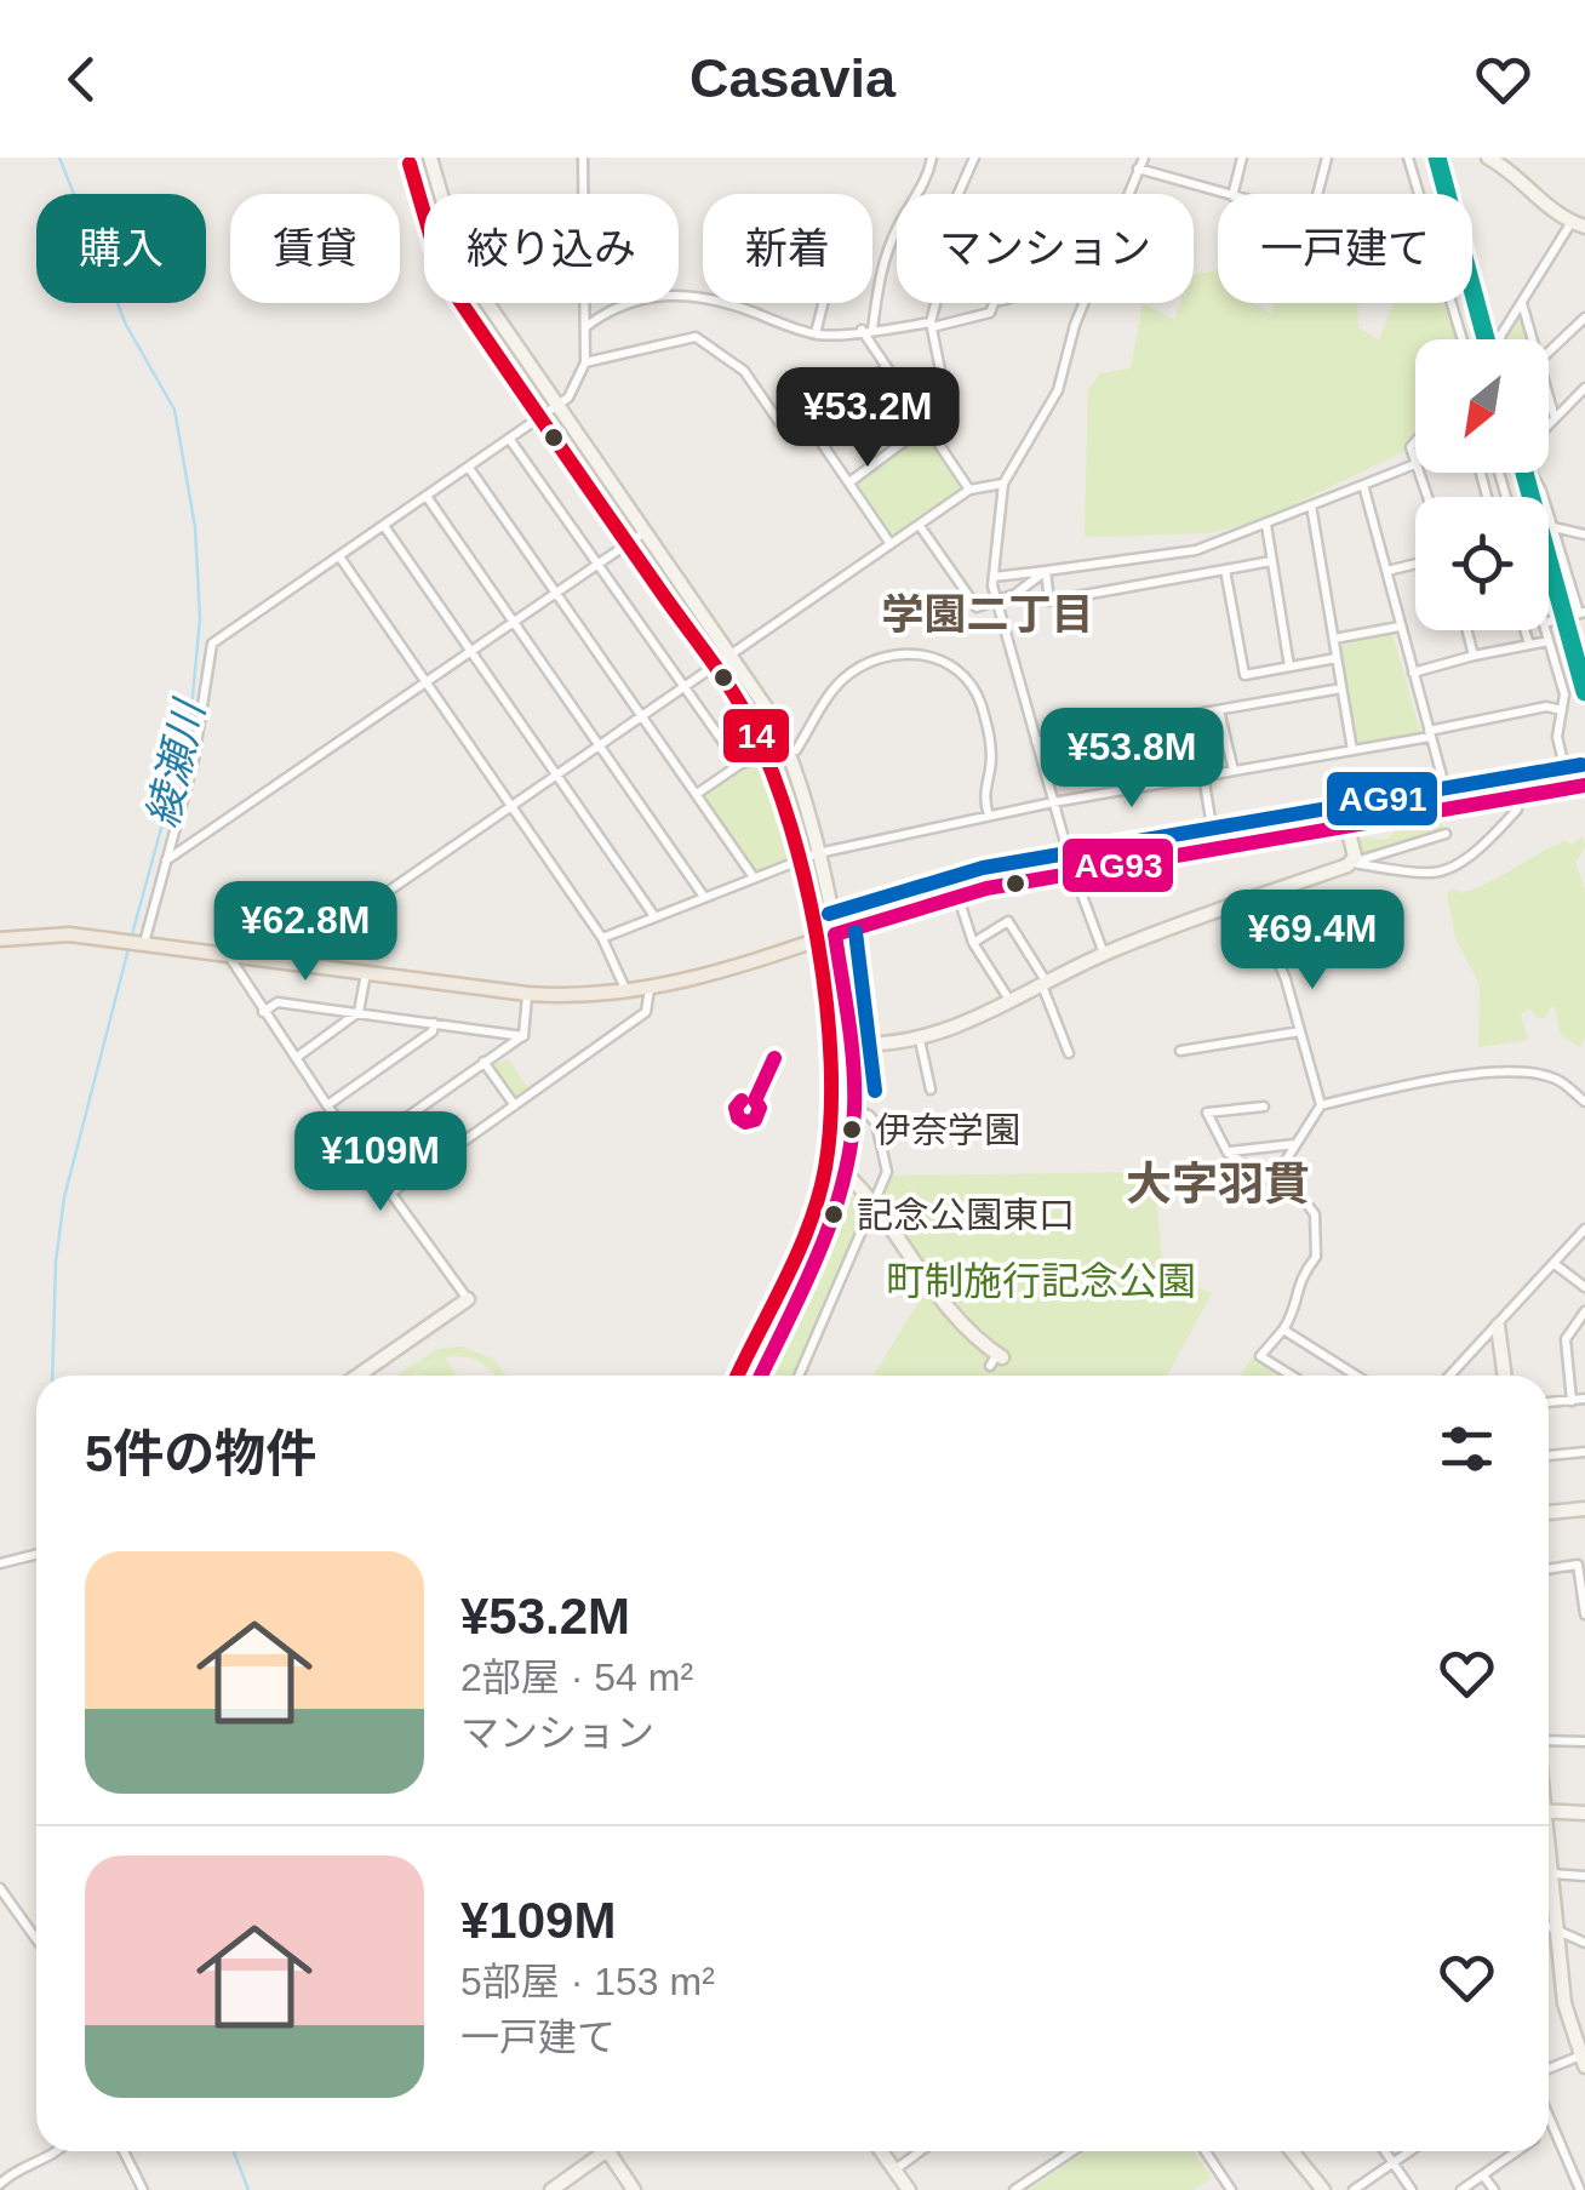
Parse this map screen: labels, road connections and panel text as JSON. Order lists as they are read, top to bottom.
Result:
{
  "districts": ["学園二丁目", "大字羽貫"],
  "water": ["綾瀬川"],
  "parks": ["町制施行記念公園"],
  "places": ["伊奈学園", "記念公園東口"],
  "lines": ["transit line 14", "transit line AG91", "transit line AG93"],
  "north": "bottom left",
  "page": {
    "header": "Casavia",
    "chip": [
      "購入",
      "賃貸",
      "絞り込み",
      "新着",
      "マンション",
      "一戸建て"
    ],
    "price": [
      "¥53.2M",
      "¥53.8M",
      "¥62.8M",
      "¥69.4M",
      "¥109M"
    ],
    "heading": "5件の物件",
    "list": [
      {
        "name": "¥53.2M",
        "note": "2部屋 · 54 m² · マンション"
      },
      {
        "name": "¥109M",
        "note": "5部屋 · 153 m² · 一戸建て"
      }
    ]
  }
}
